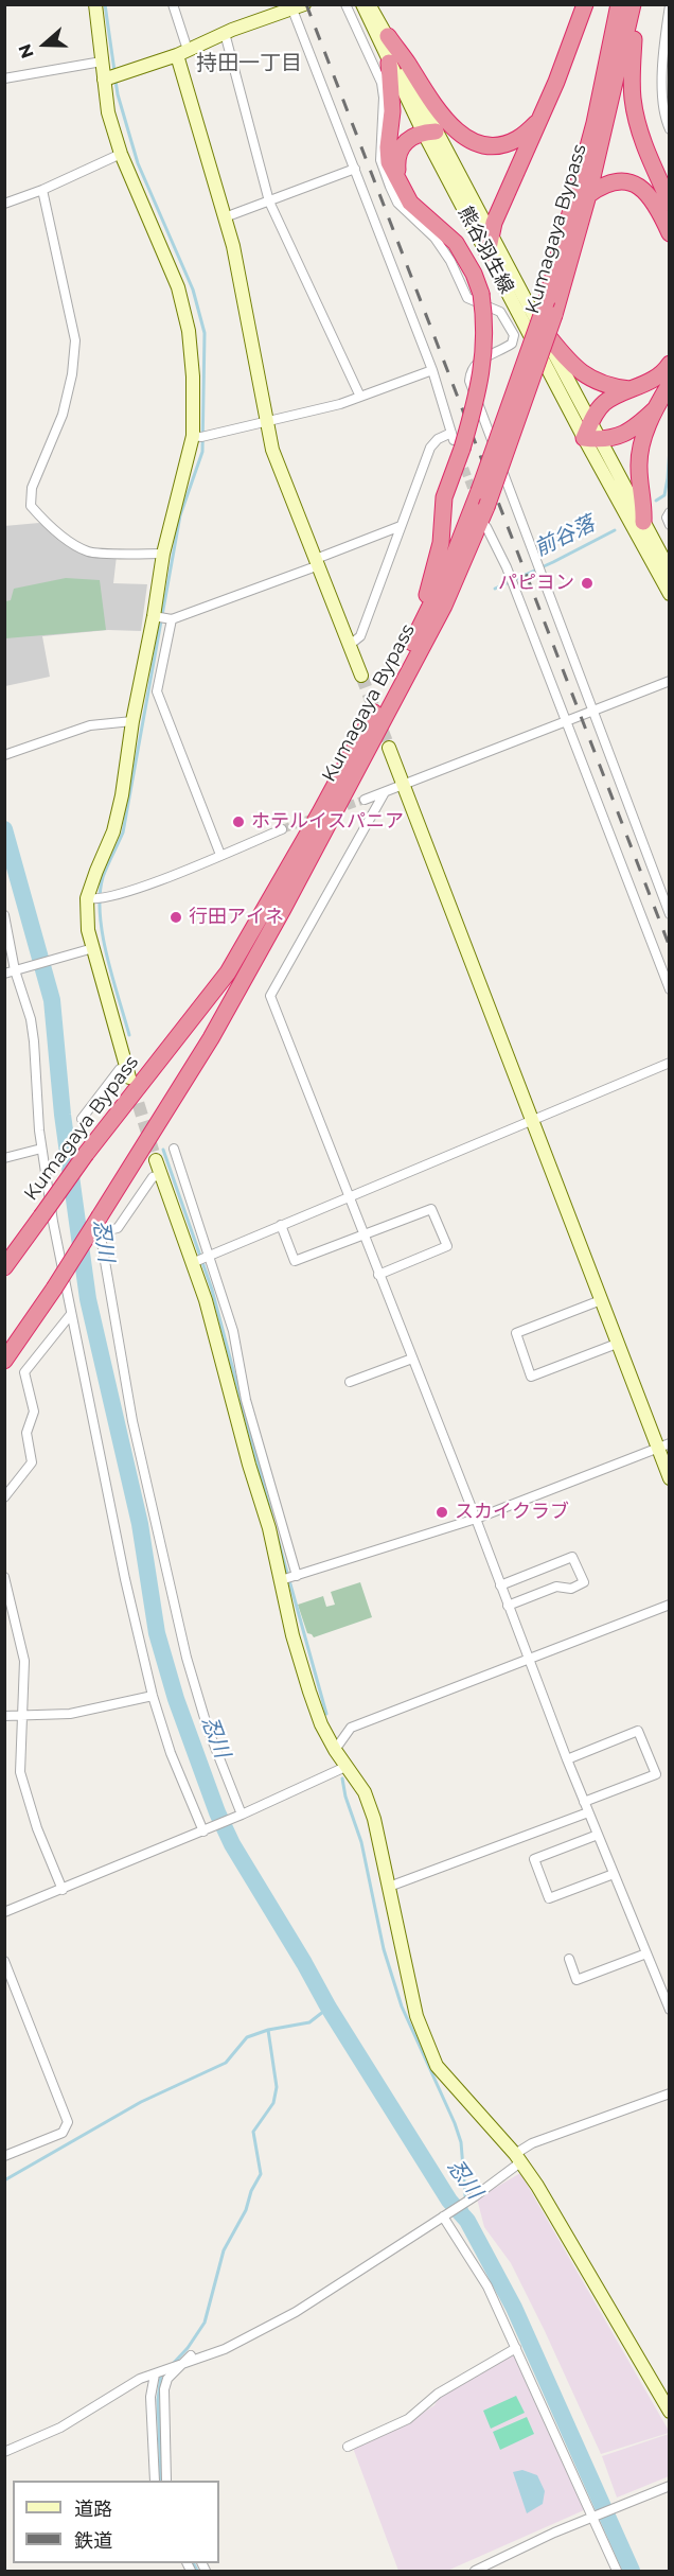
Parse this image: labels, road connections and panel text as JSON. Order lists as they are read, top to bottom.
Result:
{
  "streets": {
    "highway": ["Kumagaya Bypass"],
    "street": ["熊谷羽生線"]
  },
  "districts": ["持田一丁目"],
  "water": ["前谷落", "忍川"],
  "places": [
    "パピヨン",
    "ホテルイスパニア",
    "行田アイネ",
    "スカイクラブ"
  ],
  "legend": ["道路", "鉄道"],
  "north": "left"
}
